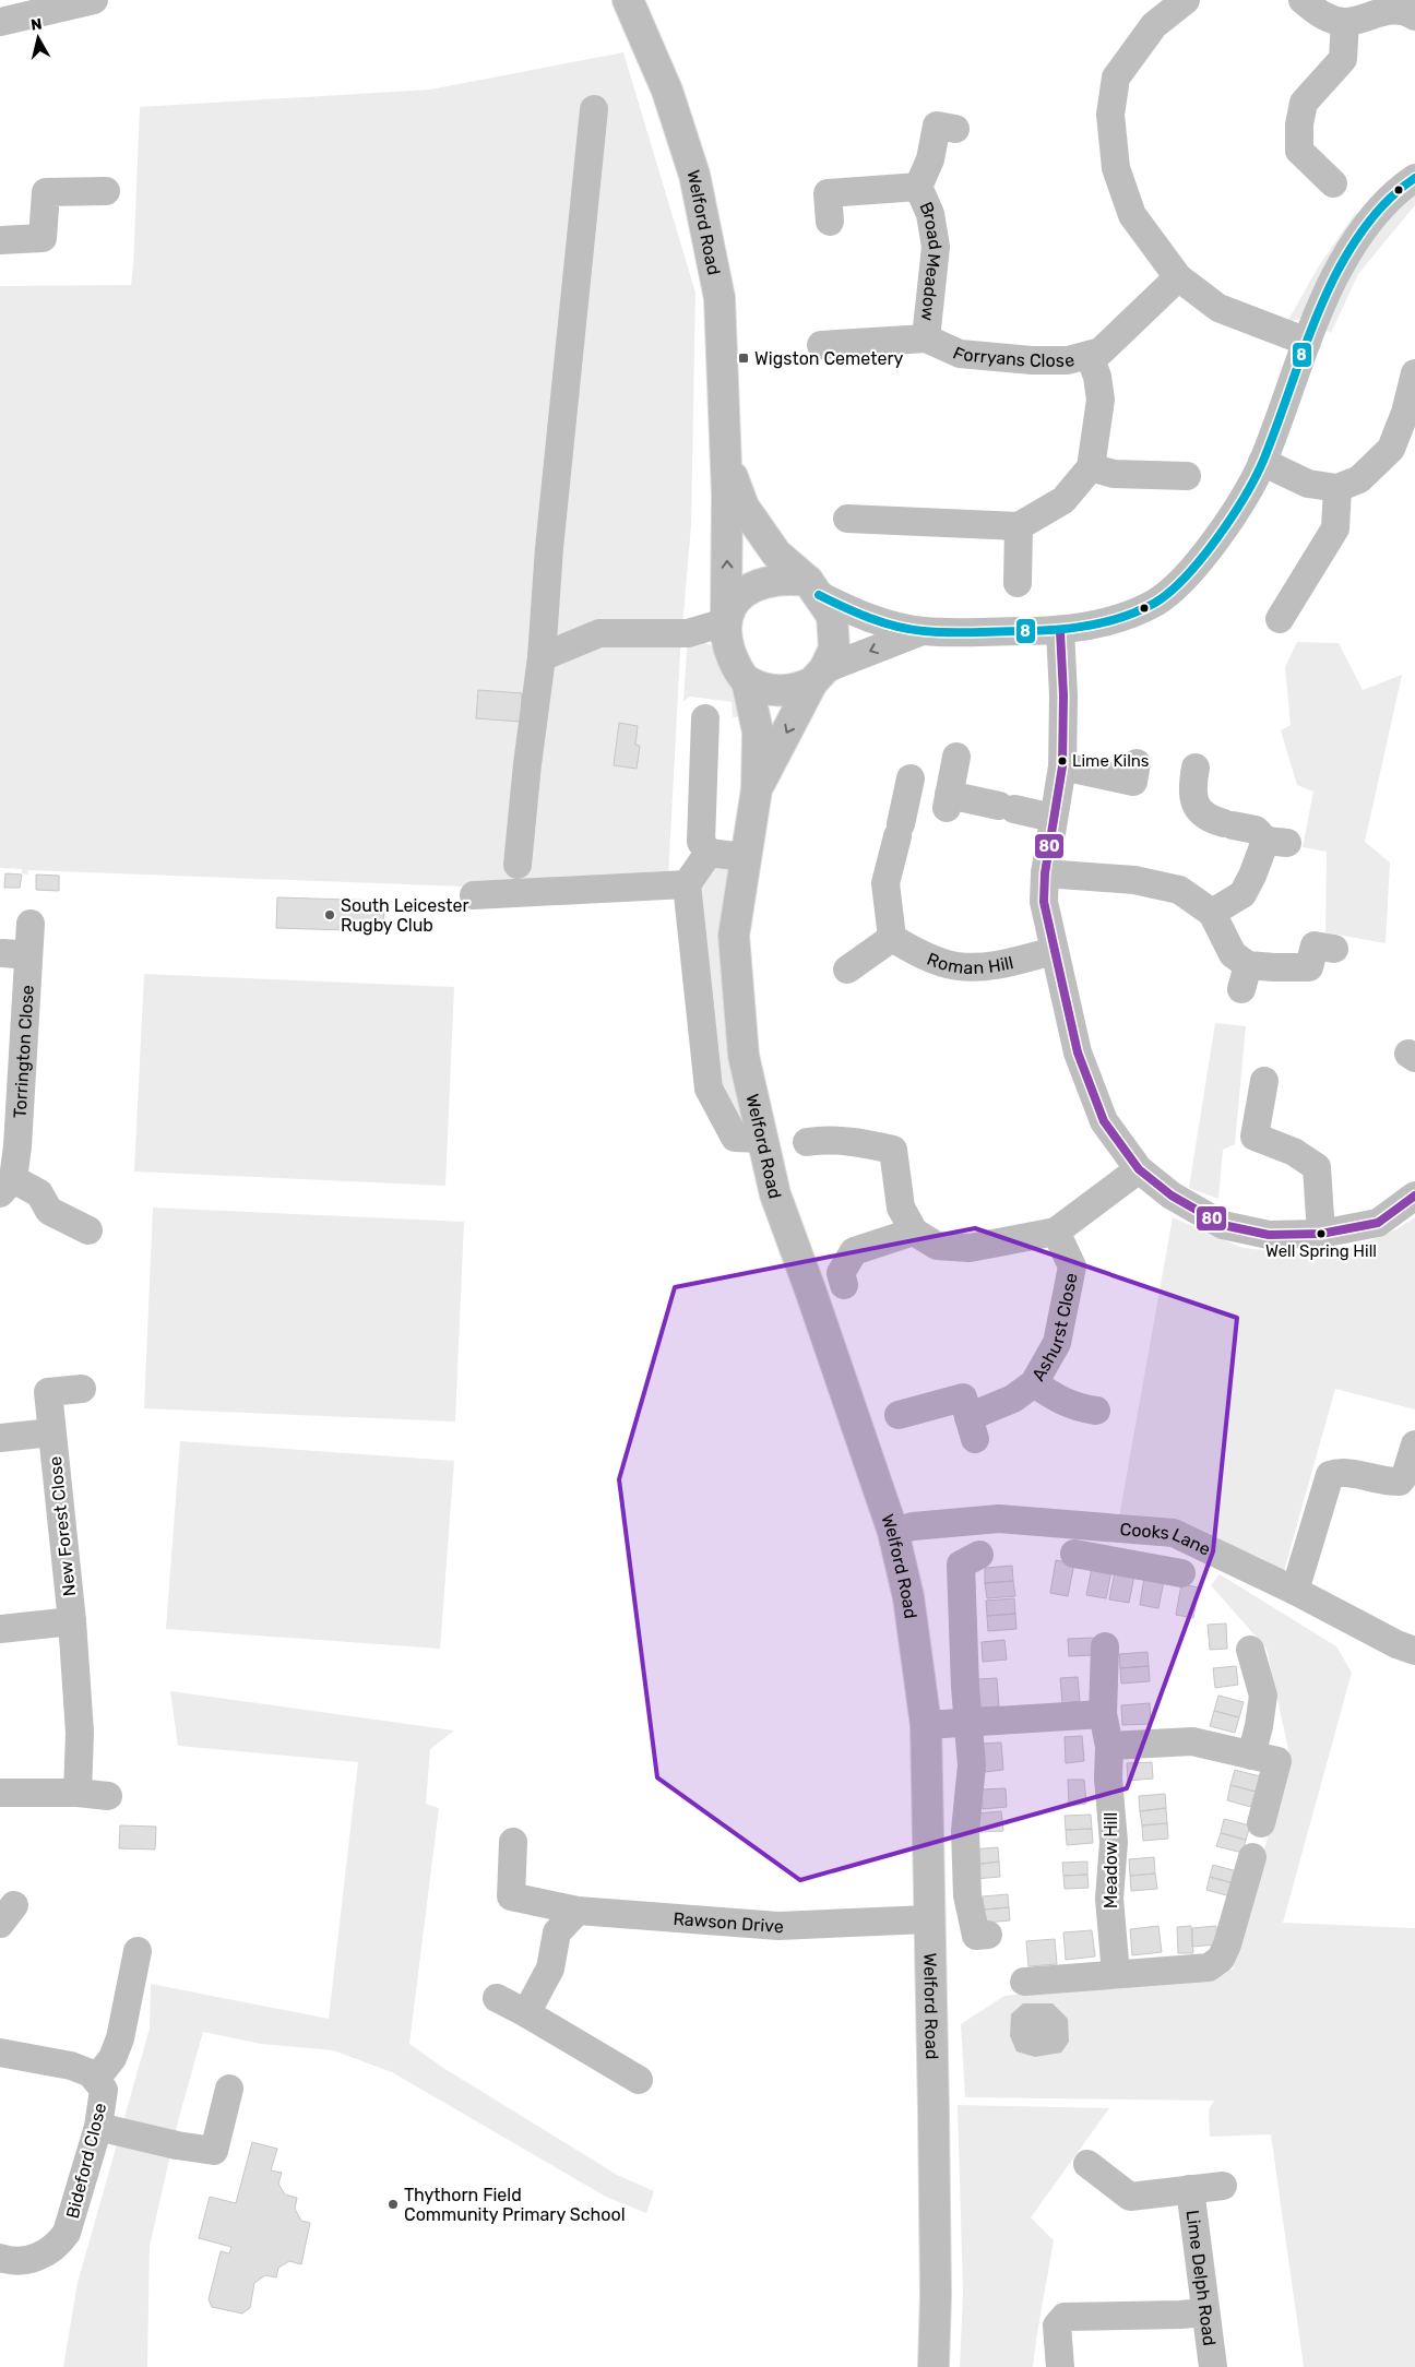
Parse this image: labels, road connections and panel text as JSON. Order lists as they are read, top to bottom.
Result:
{
  "streets": {
    "main road": ["Welford Road"],
    "street": [
      "Broad Meadow",
      "Forryans Close",
      "Roman Hill",
      "Torrington Close",
      "Ashurst Close",
      "New Forest Close",
      "Cooks Lane",
      "Meadow Hill",
      "Rawson Drive",
      "Bideford Close",
      "Lime Delph Road"
    ]
  },
  "crossings": [
    ["Welford Road", "Cooks Lane"],
    ["Welford Road", "Rawson Drive"],
    ["Broad Meadow", "Forryans Close"]
  ],
  "places": {
    "transit": ["Wigston Cemetery"],
    "other": [
      "Lime Kilns",
      "South Leicester Rugby Club",
      "Well Spring Hill",
      "Thythorn Field Community Primary School"
    ]
  },
  "lines": ["transit line 8", "transit line 80"],
  "north": "top"
}
